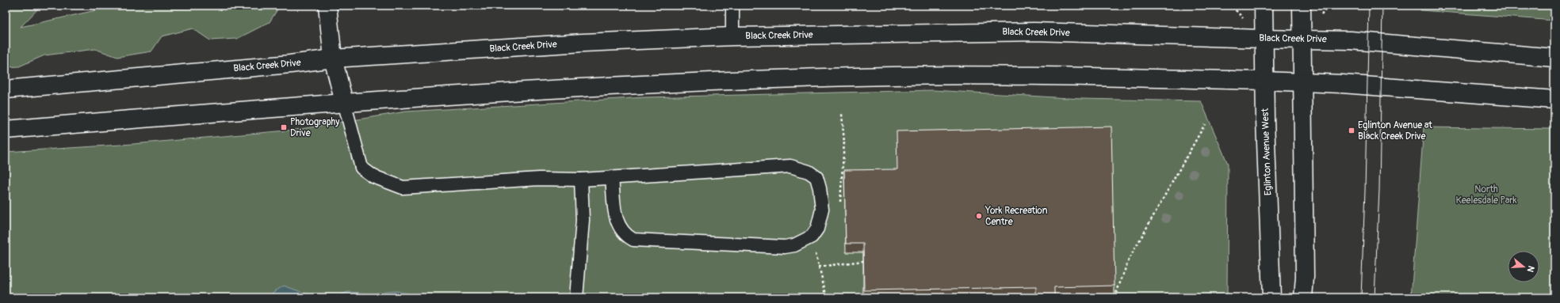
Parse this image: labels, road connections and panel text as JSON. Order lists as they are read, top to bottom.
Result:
{
  "streets": {
    "main road": ["Black Creek Drive", "Eglinton Avenue West"]
  },
  "crossings": [
    ["Black Creek Drive", "Eglinton Avenue West"]
  ],
  "parks": ["North Keelesdale Park"],
  "places": {
    "transit": ["Photography Drive", "Eglinton Avenue at Black Creek Drive"],
    "other": ["York Recreation Centre"]
  },
  "north": "right"
}
